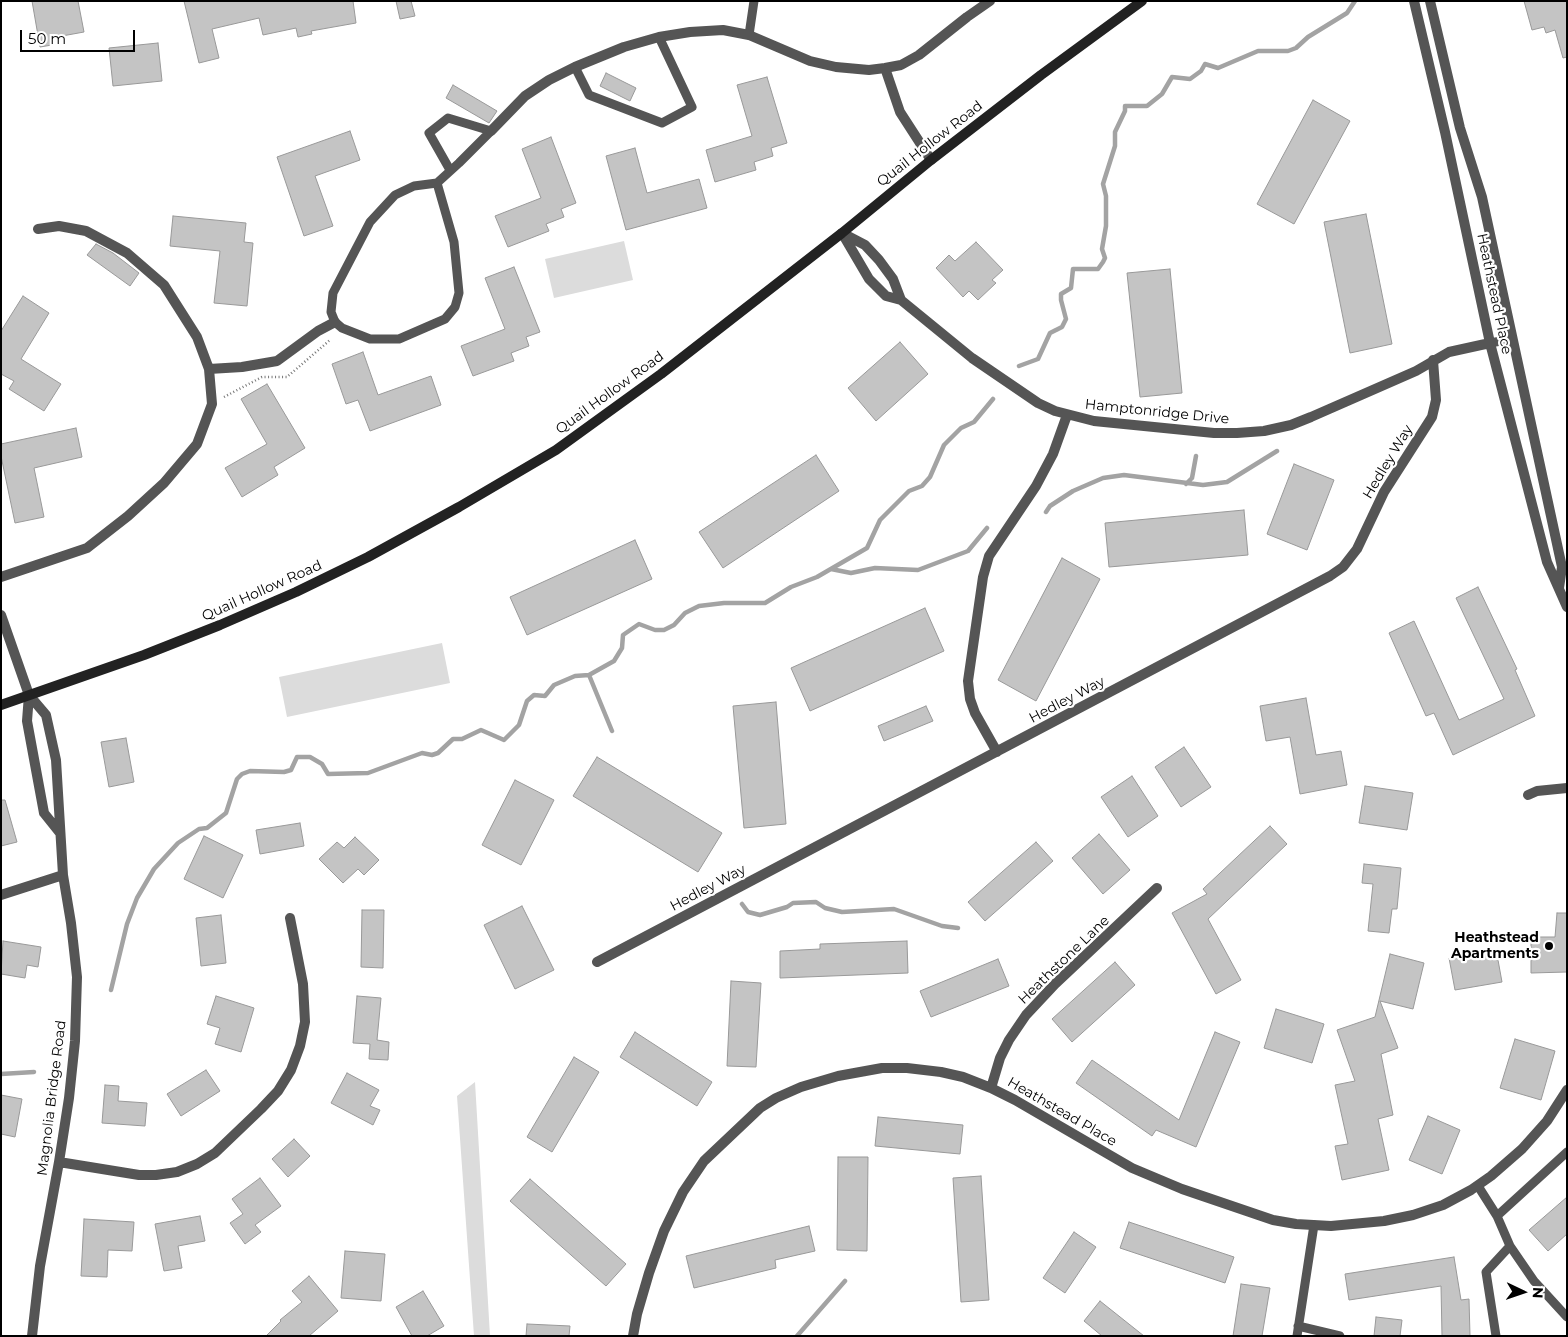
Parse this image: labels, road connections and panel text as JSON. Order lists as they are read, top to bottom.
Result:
{
  "streets": {
    "main road": ["Quail Hollow Road"],
    "street": [
      "Heathstead Place",
      "Hamptonridge Drive",
      "Hedley Way",
      "Heathstone Lane",
      "Magnolia Bridge Road"
    ]
  },
  "crossings": [
    ["Quail Hollow Road", "Hamptonridge Drive"],
    ["Quail Hollow Road", "Magnolia Bridge Road"],
    ["Heathstead Place", "Hamptonridge Drive"],
    ["Heathstead Place", "Heathstone Lane"],
    ["Hamptonridge Drive", "Hedley Way"]
  ],
  "places": ["Heathstead Apartments"],
  "scale_bar": "50 m",
  "north": "right"
}
